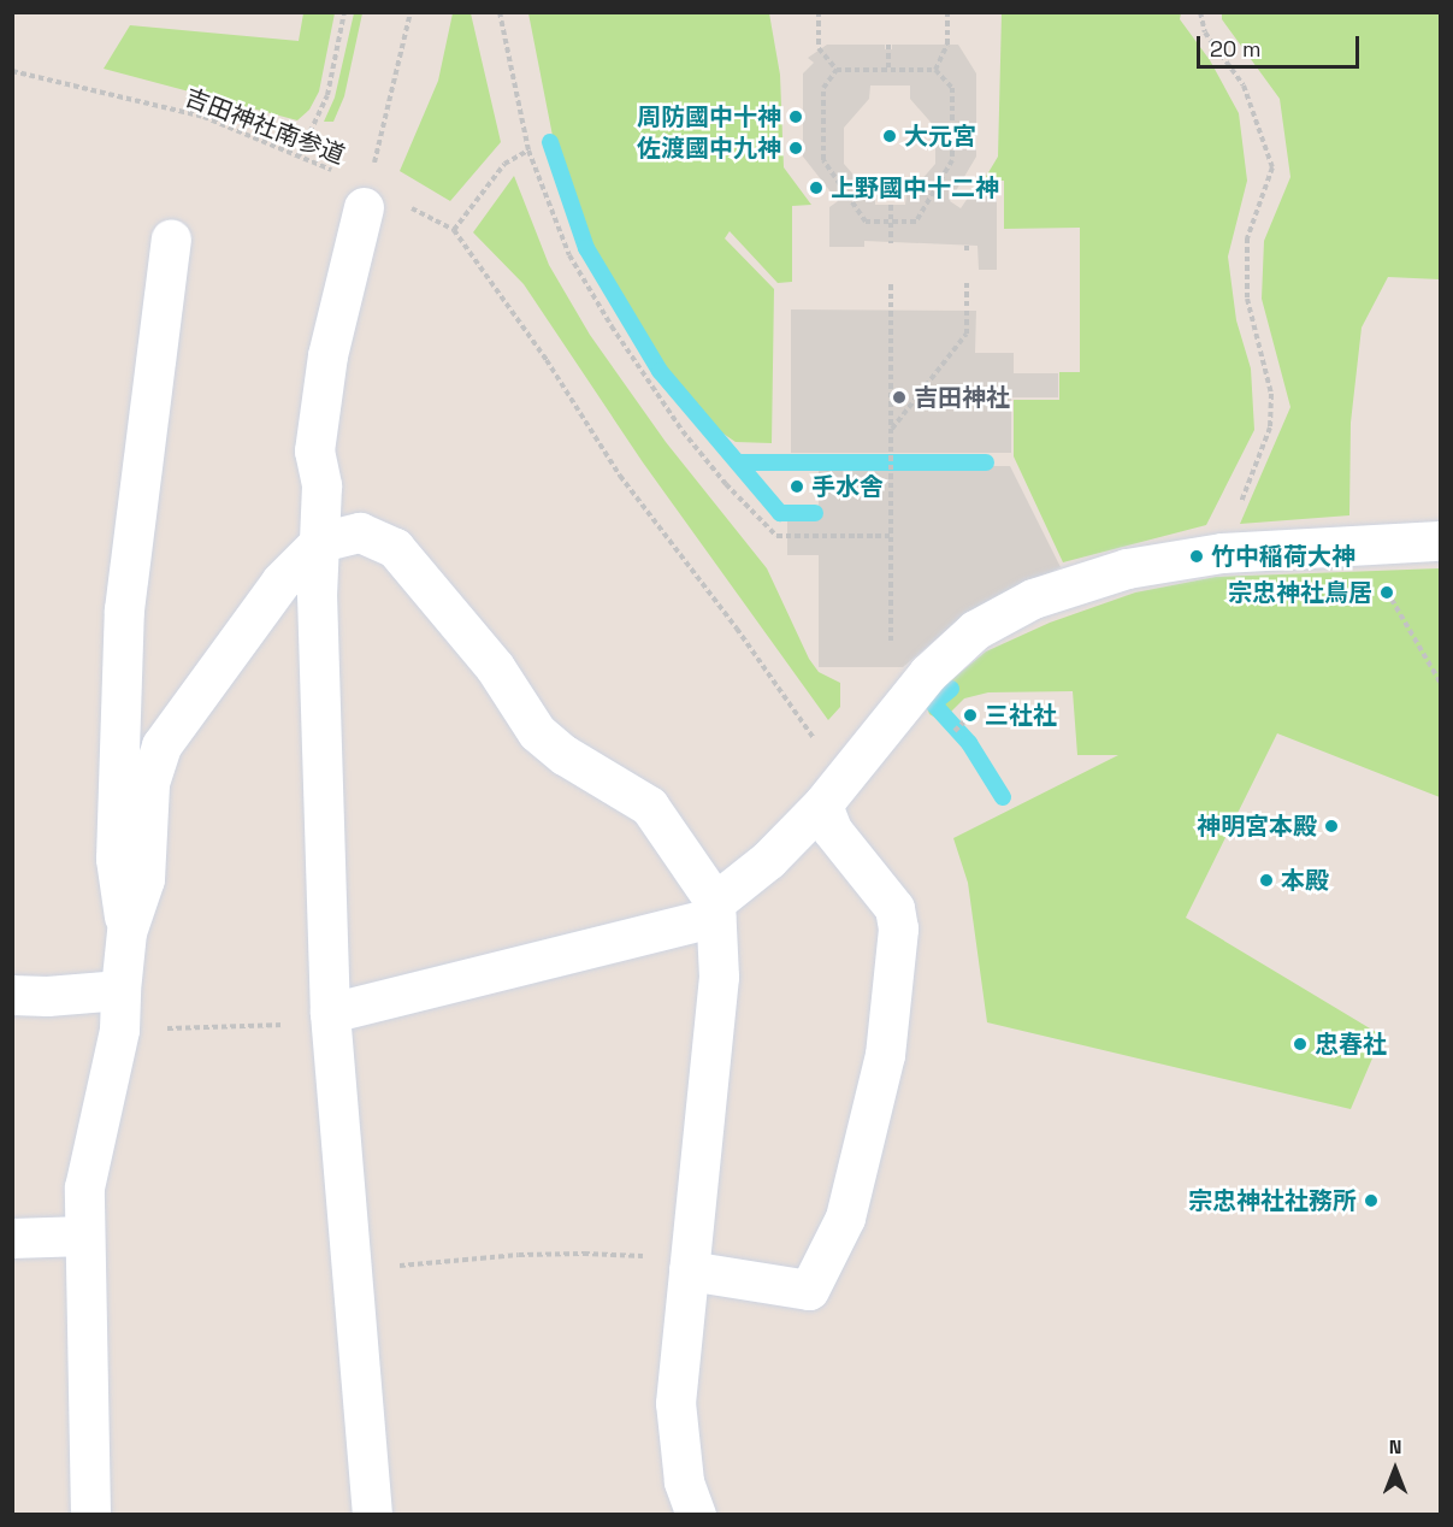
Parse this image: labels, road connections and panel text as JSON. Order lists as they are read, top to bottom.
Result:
{
  "streets": {
    "path": ["吉田神社南参道"]
  },
  "places": [
    "周防國中十神",
    "大元宮",
    "佐渡國中九神",
    "上野國中十二神",
    "吉田神社",
    "手水舎",
    "竹中稲荷大神",
    "宗忠神社鳥居",
    "三社社",
    "神明宮本殿",
    "本殿",
    "忠春社",
    "宗忠神社社務所"
  ],
  "scale_bar": "20 m",
  "north": "top"
}
